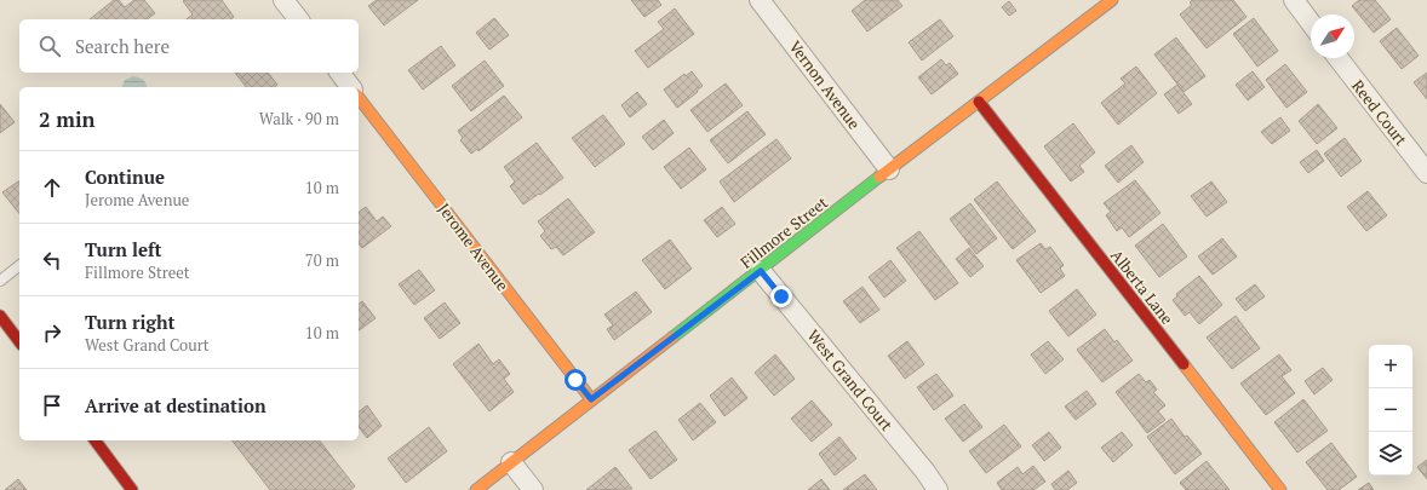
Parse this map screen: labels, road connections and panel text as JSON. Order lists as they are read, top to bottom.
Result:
{
  "streets": {
    "street": [
      "Vernon Avenue",
      "Reed Court",
      "Fillmore Street",
      "Jerome Avenue",
      "Alberta Lane",
      "West Grand Court"
    ]
  },
  "crossings": [
    ["Vernon Avenue", "Fillmore Street"],
    ["Fillmore Street", "Jerome Avenue"],
    ["Fillmore Street", "Alberta Lane"],
    ["Fillmore Street", "West Grand Court"]
  ],
  "north": "top right",
  "page": {
    "search": "Search here",
    "heading": ["2 min", "Walk · 90 m"],
    "list": [
      ["Continue", "Jerome Avenue", "10 m"],
      ["Turn left", "Fillmore Street", "70 m"],
      ["Turn right", "West Grand Court", "10 m"],
      "Arrive at destination"
    ],
    "map_buttons": ["+", "−"]
  }
}
